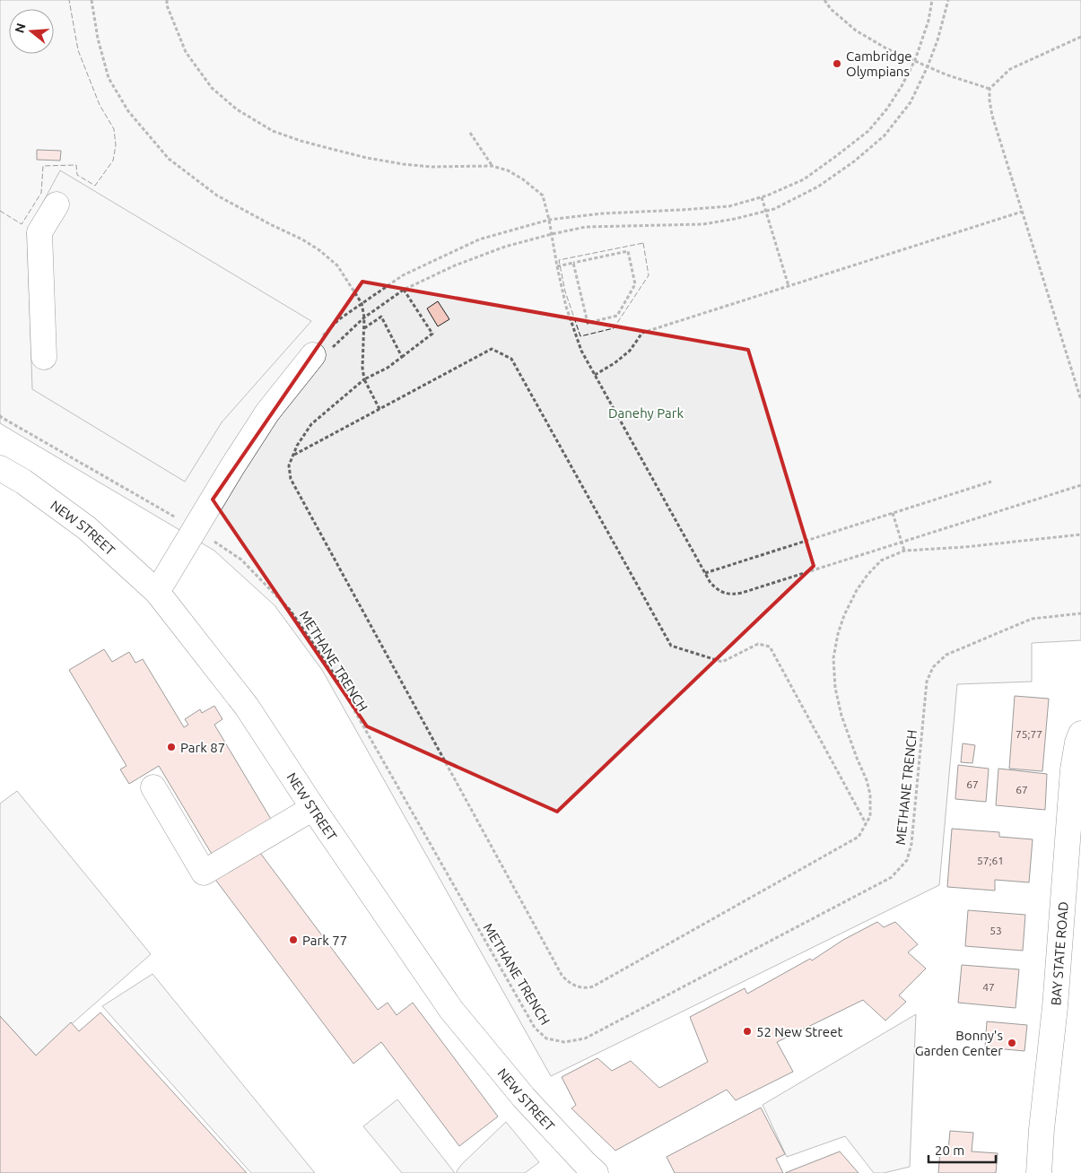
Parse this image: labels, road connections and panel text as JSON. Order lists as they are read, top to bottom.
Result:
{
  "streets": {
    "street": ["NEW STREET", "BAY STATE ROAD"],
    "path": ["METHANE TRENCH"]
  },
  "parks": ["Danehy Park"],
  "places": [
    "Cambridge Olympians",
    "Park 87",
    "Park 77",
    "52 New Street",
    "Bonny's Garden Center"
  ],
  "house_numbers": [
    "75;77",
    "67",
    "67",
    "57;61",
    "53",
    "47"
  ],
  "scale_bar": "20 m",
  "north": "left"
}
